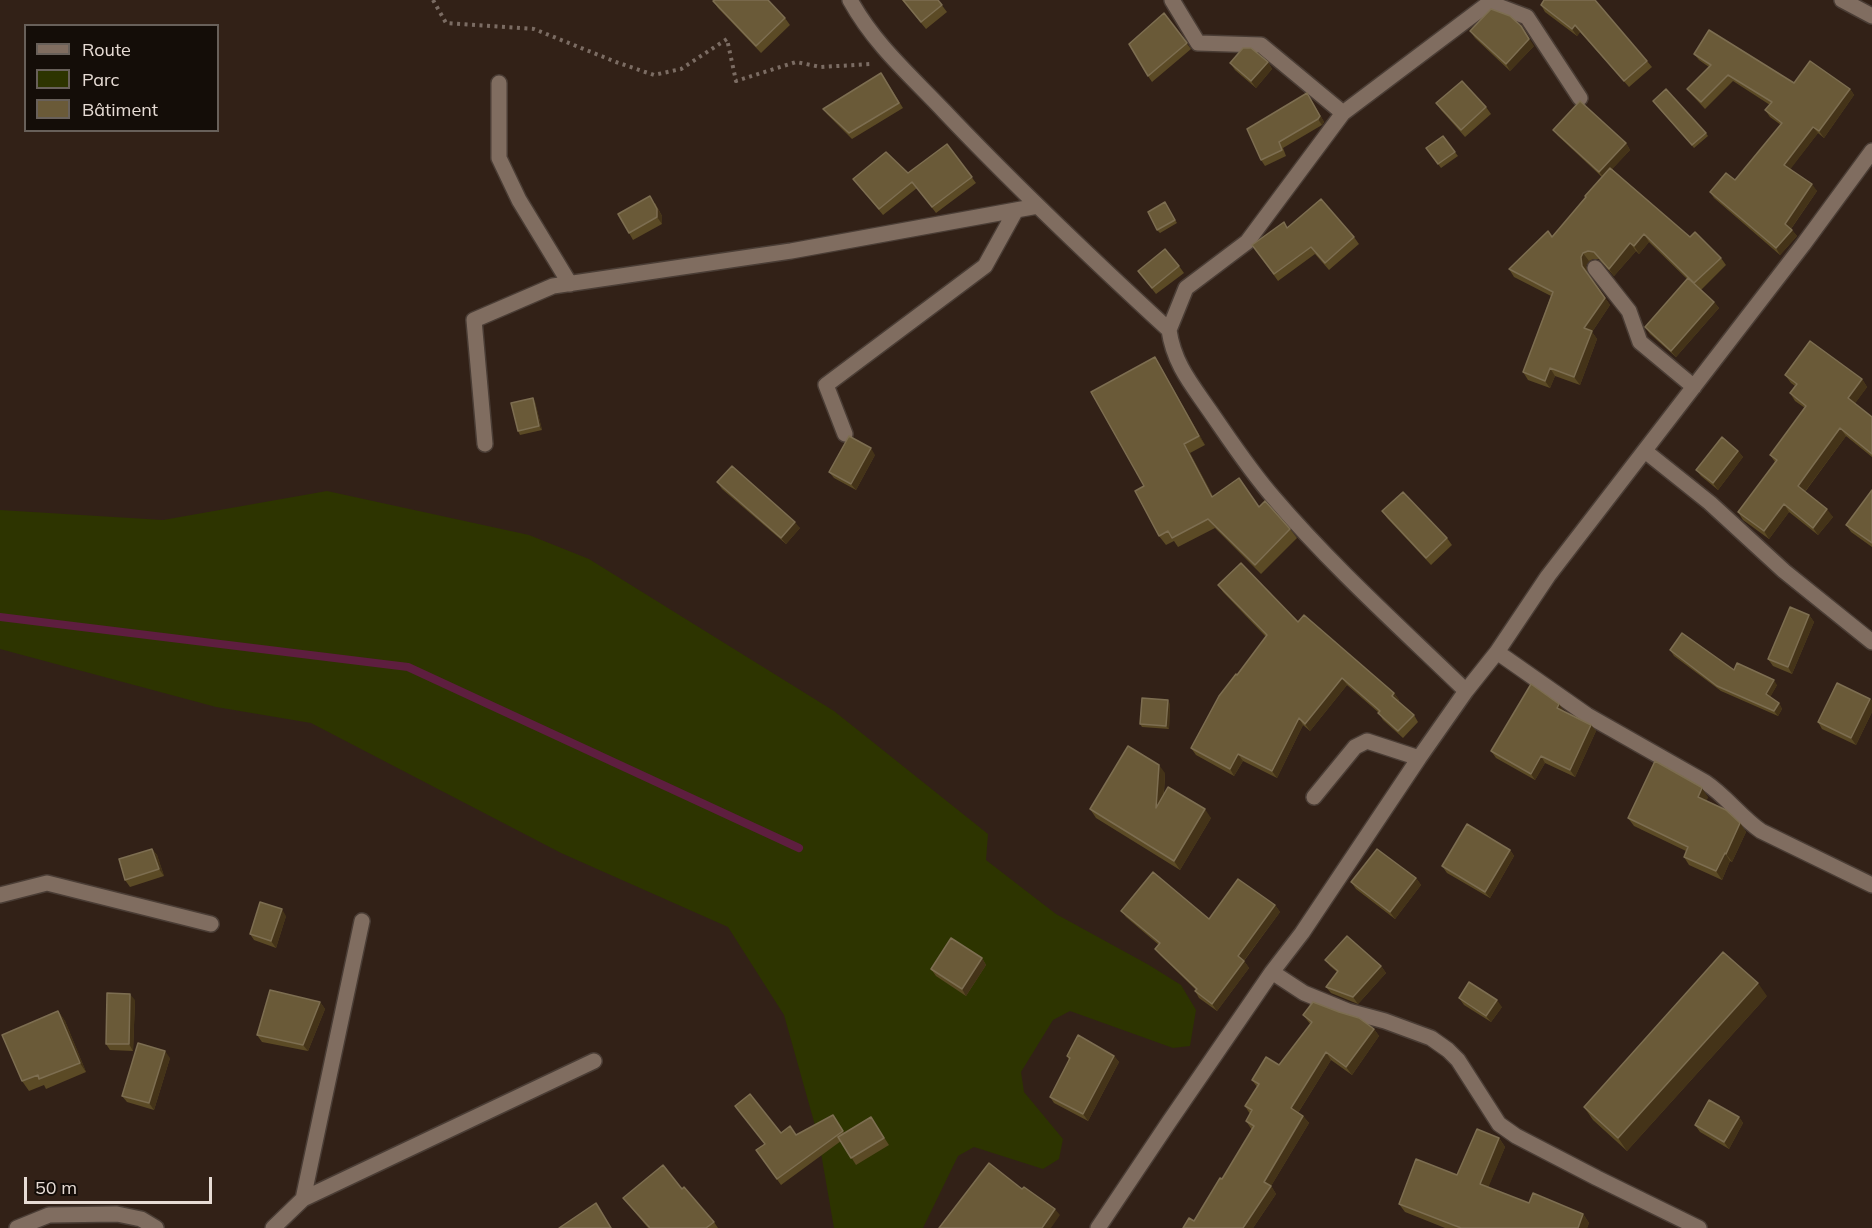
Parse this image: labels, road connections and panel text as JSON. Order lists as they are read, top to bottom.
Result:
{
  "legend": ["Route", "Parc", "Bâtiment"],
  "scale_bar": "50 m"
}
